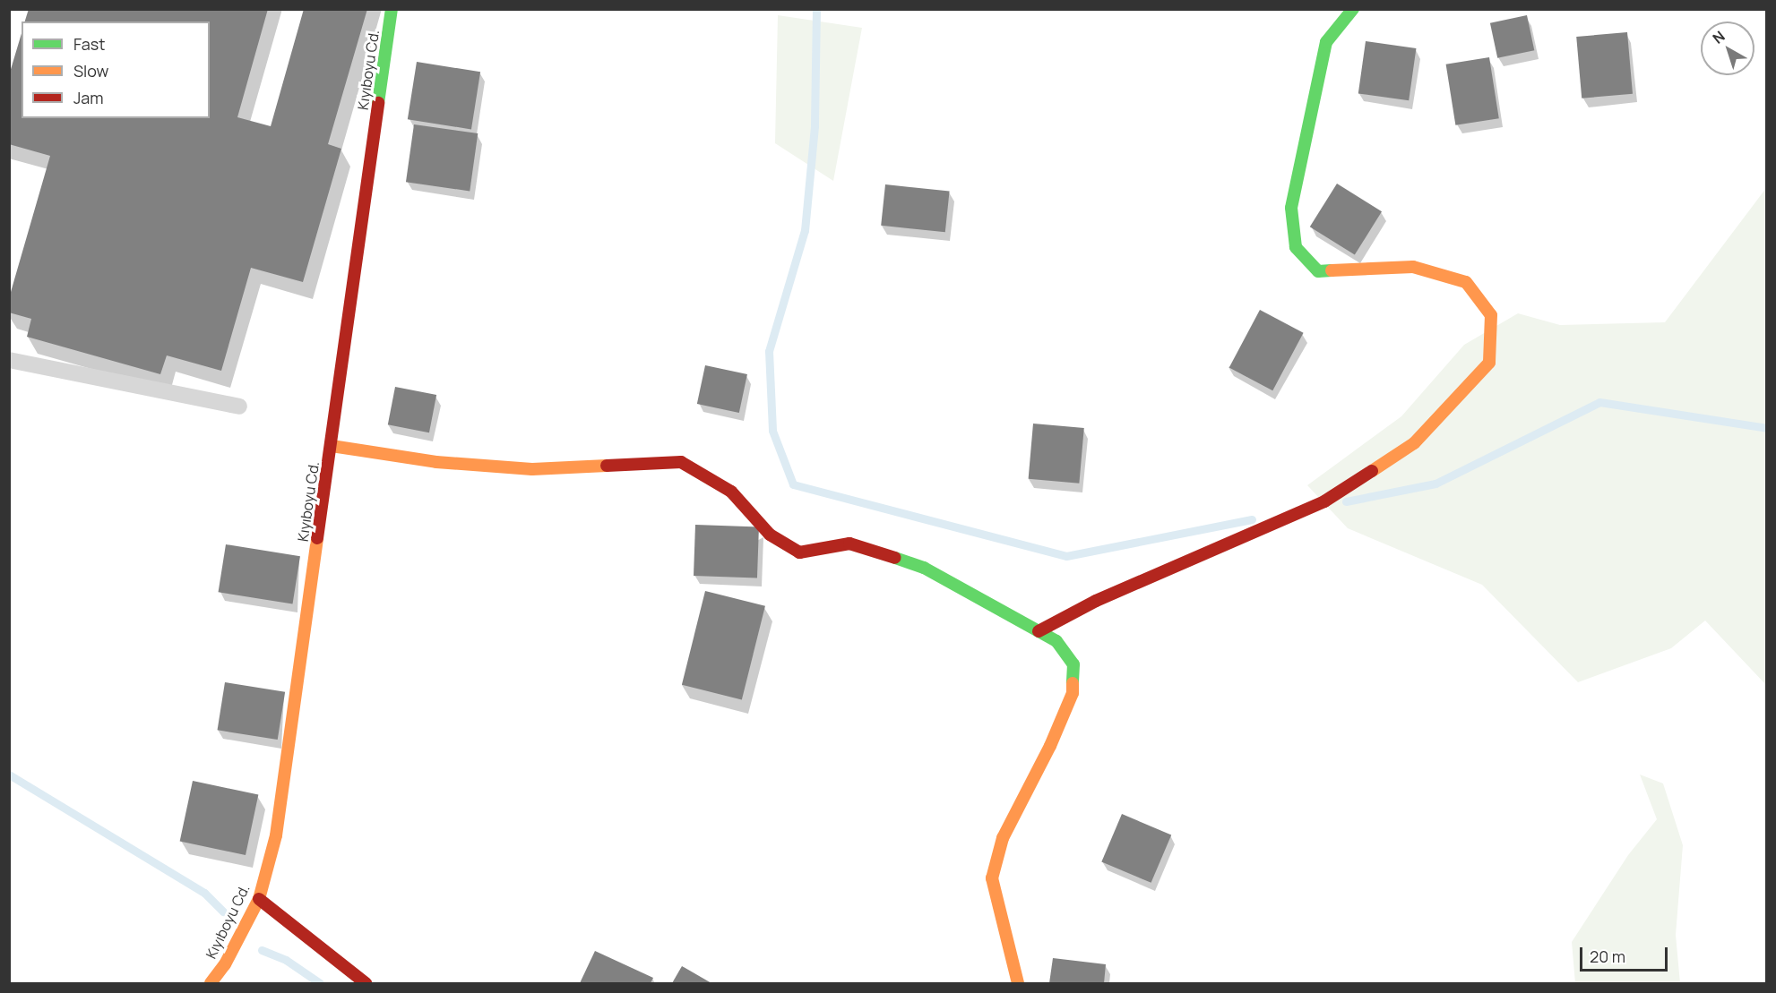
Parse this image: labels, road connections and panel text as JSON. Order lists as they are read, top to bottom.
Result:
{
  "streets": {
    "street": ["Kıyıboyu Cd."]
  },
  "legend": ["Fast", "Slow", "Jam"],
  "scale_bar": "20 m",
  "north": "top left"
}
